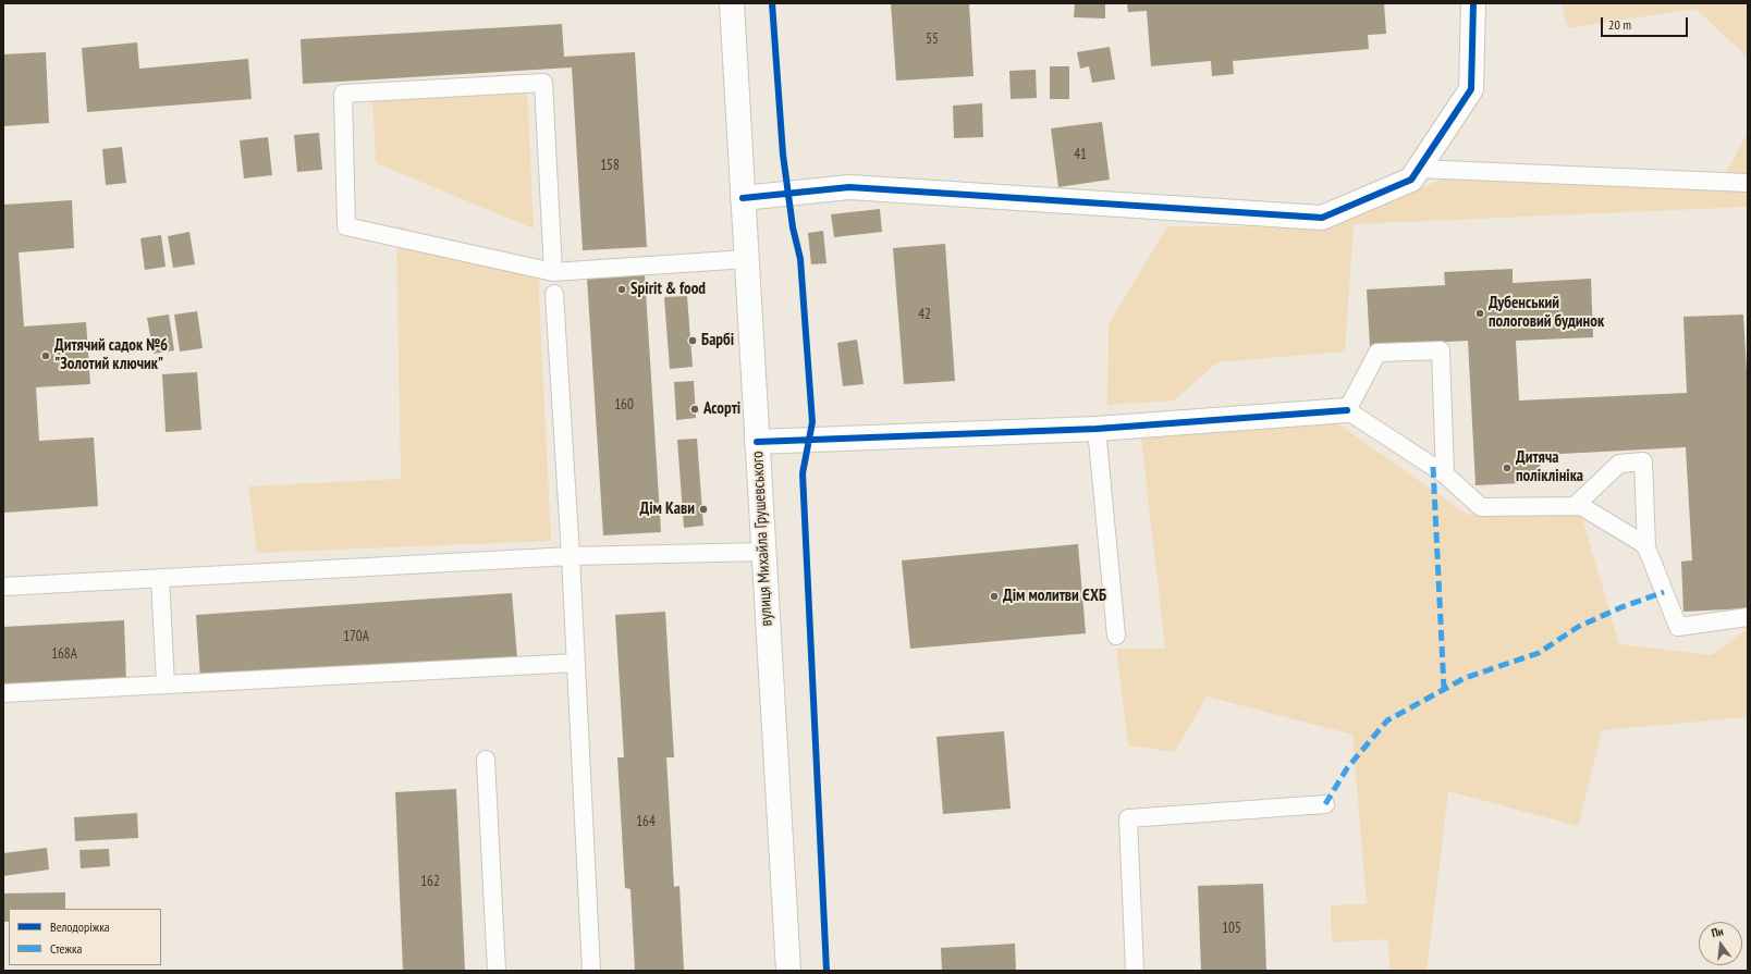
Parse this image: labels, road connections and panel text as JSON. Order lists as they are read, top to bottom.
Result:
{
  "streets": {
    "street": ["вулиця Михайла Грушевського"]
  },
  "places": [
    "Spirit & food",
    "Дубенський пологовий будинок",
    "Барбі",
    "Дитячий садок №6 \"Золотий ключик\"",
    "Асорті",
    "Дитяча поліклініка",
    "Дім Кави",
    "Дім молитви ЄХБ"
  ],
  "house_numbers": [
    "55",
    "41",
    "158",
    "42",
    "160",
    "170А",
    "168А",
    "164",
    "162",
    "105"
  ],
  "legend": ["Велодоріжка", "Стежка"],
  "scale_bar": "20 m",
  "north": "top"
}
